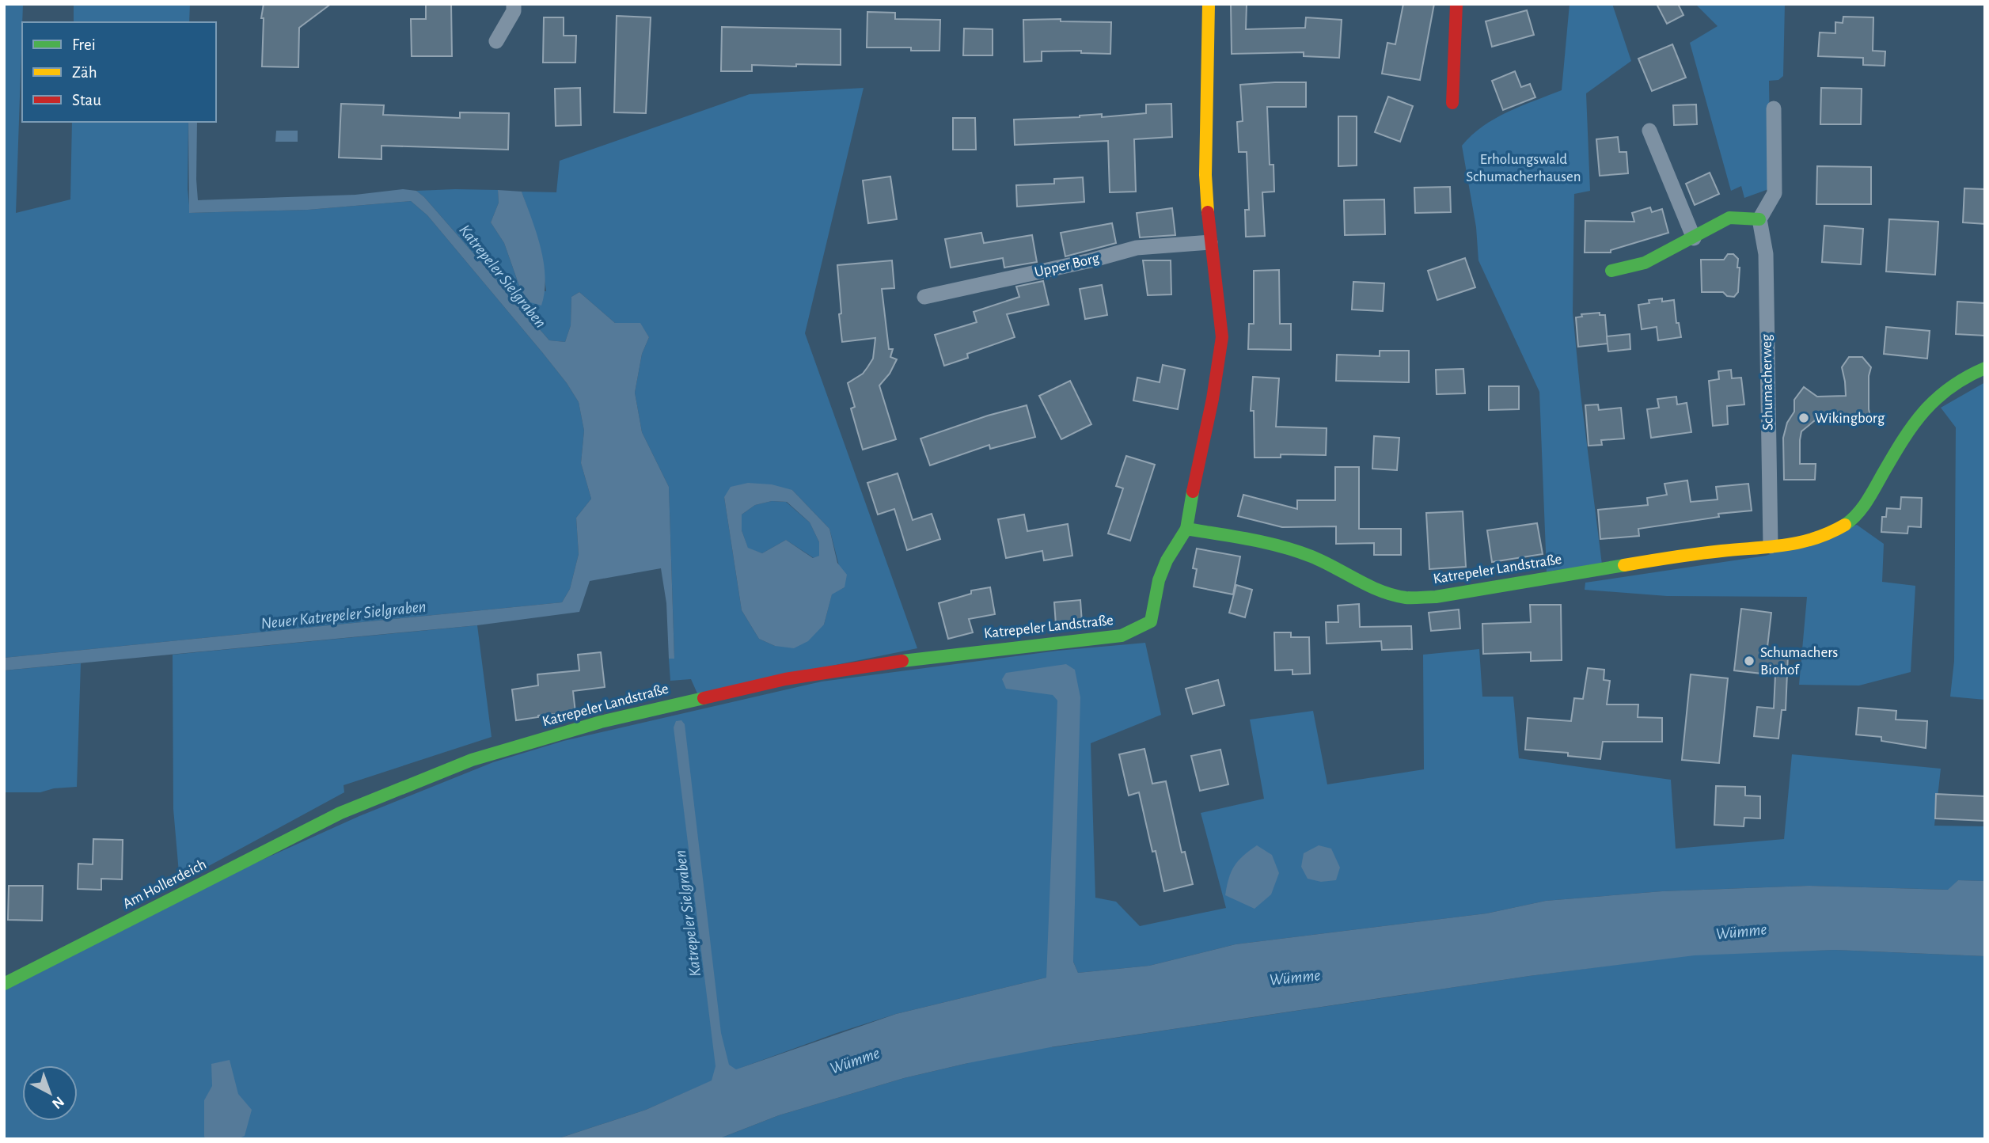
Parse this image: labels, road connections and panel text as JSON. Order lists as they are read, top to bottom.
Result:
{
  "streets": {
    "street": [
      "Upper Borg",
      "Schumacherweg",
      "Katrepeler Landstraße",
      "Am Hollerdeich"
    ]
  },
  "crossings": [
    ["Schumacherweg", "Katrepeler Landstraße"],
    ["Katrepeler Landstraße", "Am Hollerdeich"]
  ],
  "water": ["Katrepeler Sielgraben", "Neuer Katrepeler Sielgraben", "Wümme"],
  "parks": ["Erholungswald Schumacherhausen"],
  "places": ["Wikingborg", "Schumachers Biohof"],
  "legend": ["Frei", "Zäh", "Stau"],
  "north": "bottom right"
}
